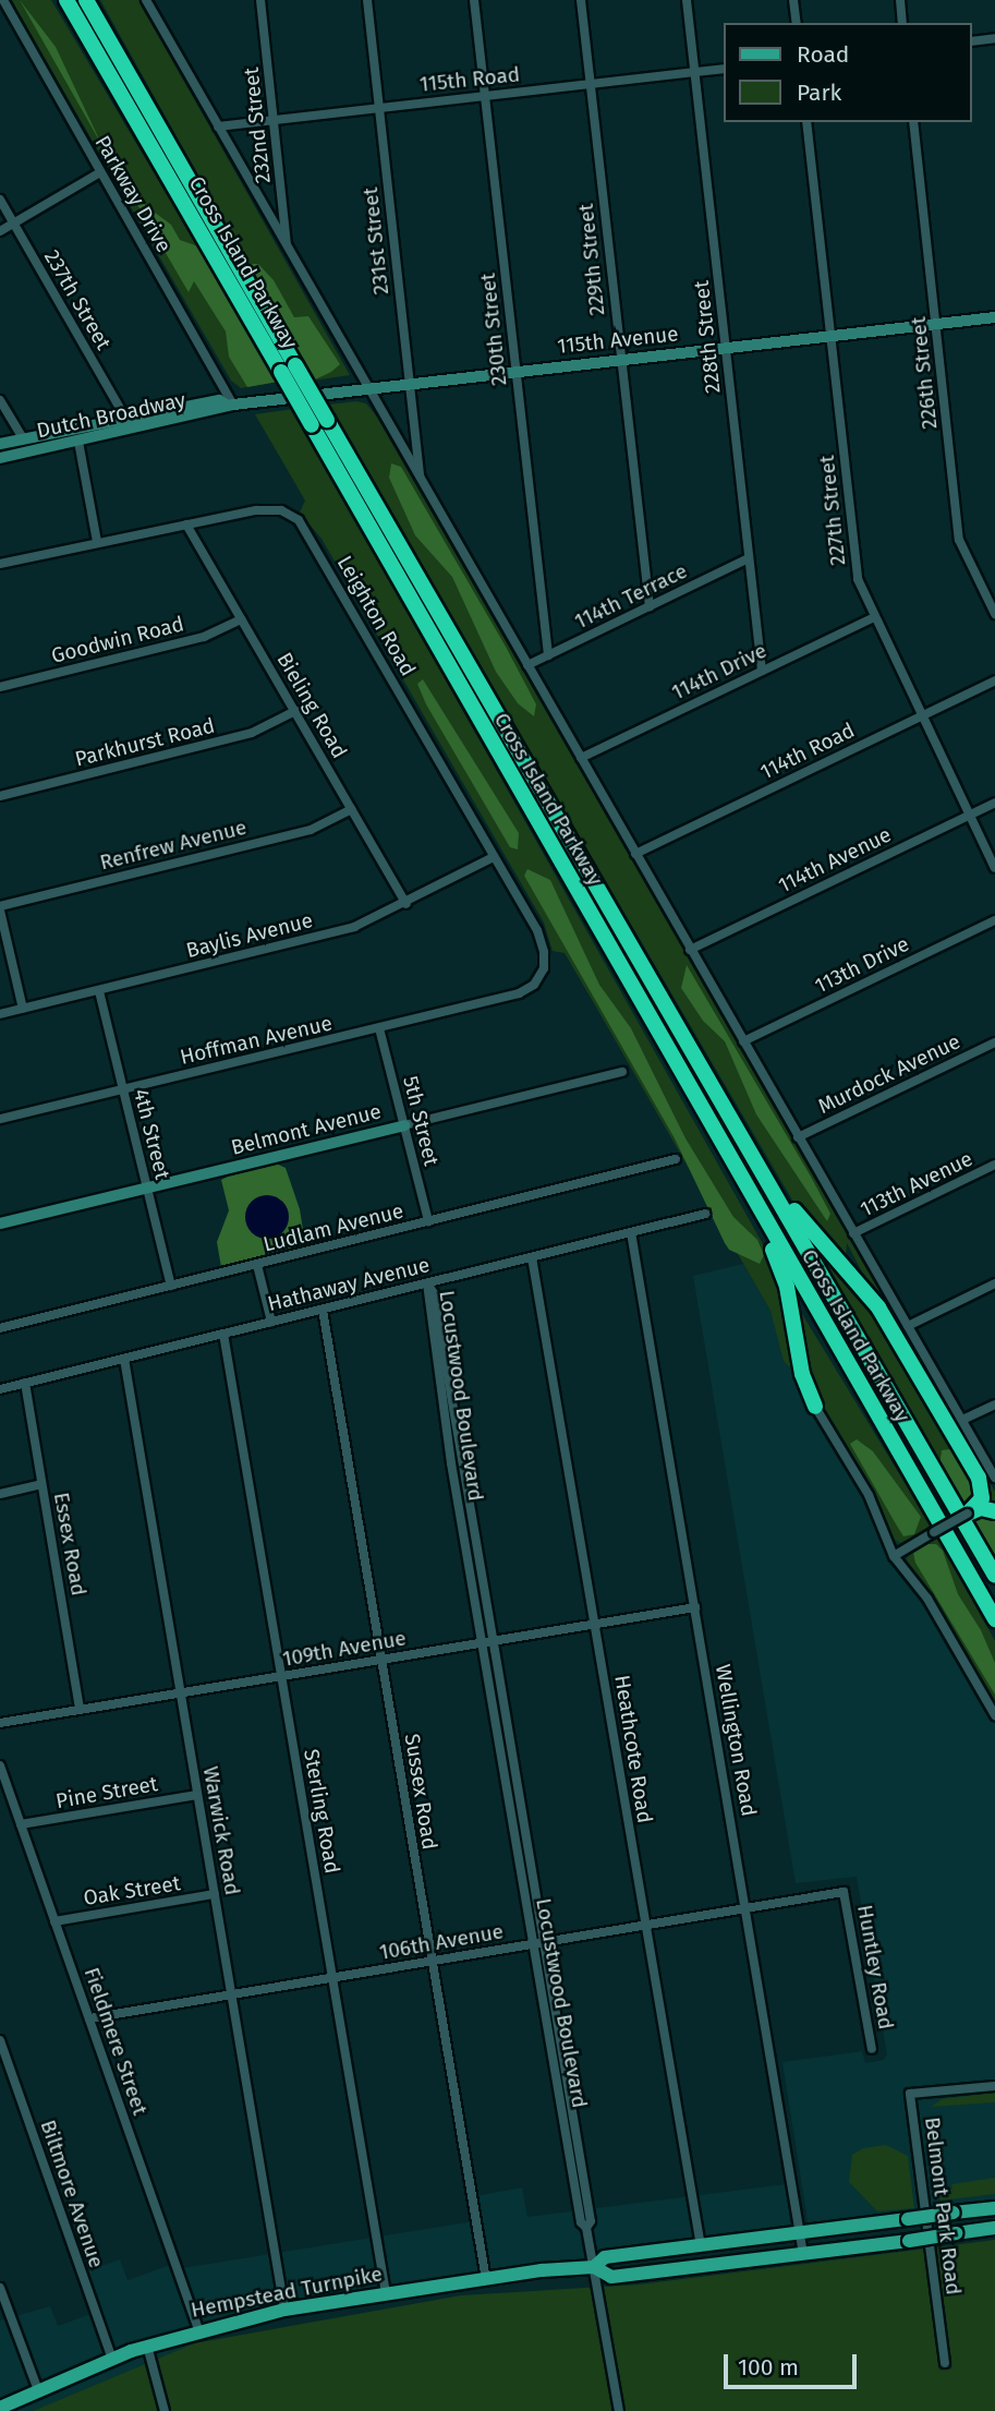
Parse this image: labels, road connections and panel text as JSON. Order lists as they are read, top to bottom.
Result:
{
  "streets": {
    "highway": ["Cross Island Parkway"],
    "main road": [
      "115th Avenue",
      "Dutch Broadway",
      "Belmont Avenue",
      "Hempstead Turnpike"
    ],
    "street": [
      "115th Road",
      "232nd Street",
      "Parkway Drive",
      "231st Street",
      "229th Street",
      "237th Street",
      "230th Street",
      "228th Street",
      "226th Street",
      "227th Street",
      "114th Terrace",
      "Leighton Road",
      "Goodwin Road",
      "114th Drive",
      "Bieling Road",
      "Parkhurst Road",
      "114th Road",
      "Renfrew Avenue",
      "114th Avenue",
      "Baylis Avenue",
      "113th Drive",
      "Hoffman Avenue",
      "Murdock Avenue",
      "5th Street",
      "4th Street",
      "113th Avenue",
      "Ludlam Avenue",
      "Hathaway Avenue",
      "Locustwood Boulevard",
      "Essex Road",
      "109th Avenue",
      "Wellington Road",
      "Heathcote Road",
      "Sussex Road",
      "Pine Street",
      "Sterling Road",
      "Warwick Road",
      "Oak Street",
      "106th Avenue",
      "Huntley Road",
      "Fieldmere Street",
      "Biltmore Avenue",
      "Belmont Park Road"
    ]
  },
  "crossings": [
    ["115th Road", "232nd Street"],
    ["115th Road", "231st Street"],
    ["115th Road", "229th Street"],
    ["115th Road", "230th Street"],
    ["115th Road", "228th Street"],
    ["Parkway Drive", "115th Avenue"],
    ["Parkway Drive", "Dutch Broadway"],
    ["231st Street", "115th Avenue"],
    ["229th Street", "115th Avenue"],
    ["229th Street", "114th Terrace"],
    ["237th Street", "Dutch Broadway"],
    ["230th Street", "115th Avenue"],
    ["230th Street", "114th Terrace"],
    ["228th Street", "115th Avenue"],
    ["228th Street", "114th Terrace"],
    ["228th Street", "114th Drive"],
    ["115th Avenue", "226th Street"],
    ["115th Avenue", "Dutch Broadway"],
    ["115th Avenue", "227th Street"],
    ["227th Street", "114th Drive"],
    ["227th Street", "114th Road"],
    ["227th Street", "114th Avenue"],
    ["Leighton Road", "Bieling Road"],
    ["Leighton Road", "Baylis Avenue"],
    ["Leighton Road", "Hoffman Avenue"],
    ["Goodwin Road", "Bieling Road"],
    ["Bieling Road", "Parkhurst Road"],
    ["Bieling Road", "Renfrew Avenue"],
    ["Bieling Road", "Baylis Avenue"],
    ["Baylis Avenue", "4th Street"],
    ["Hoffman Avenue", "5th Street"],
    ["Hoffman Avenue", "4th Street"],
    ["5th Street", "Belmont Avenue"],
    ["5th Street", "Ludlam Avenue"],
    ["Belmont Avenue", "4th Street"],
    ["4th Street", "Ludlam Avenue"],
    ["Hathaway Avenue", "Locustwood Boulevard"],
    ["Hathaway Avenue", "Essex Road"],
    ["Hathaway Avenue", "Wellington Road"],
    ["Hathaway Avenue", "Heathcote Road"],
    ["Hathaway Avenue", "Sussex Road"],
    ["Hathaway Avenue", "Sterling Road"],
    ["Hathaway Avenue", "Warwick Road"],
    ["Locustwood Boulevard", "109th Avenue"],
    ["Locustwood Boulevard", "106th Avenue"],
    ["Locustwood Boulevard", "Hempstead Turnpike"],
    ["Essex Road", "109th Avenue"],
    ["109th Avenue", "Wellington Road"],
    ["109th Avenue", "Heathcote Road"],
    ["109th Avenue", "Sussex Road"],
    ["109th Avenue", "Sterling Road"],
    ["109th Avenue", "Warwick Road"],
    ["Wellington Road", "106th Avenue"],
    ["Wellington Road", "Hempstead Turnpike"],
    ["Heathcote Road", "106th Avenue"],
    ["Heathcote Road", "Hempstead Turnpike"],
    ["Sussex Road", "106th Avenue"],
    ["Sussex Road", "Hempstead Turnpike"],
    ["Pine Street", "Warwick Road"],
    ["Pine Street", "Fieldmere Street"],
    ["Sterling Road", "106th Avenue"],
    ["Sterling Road", "Hempstead Turnpike"],
    ["Warwick Road", "Oak Street"],
    ["Warwick Road", "106th Avenue"],
    ["Warwick Road", "Hempstead Turnpike"],
    ["Oak Street", "Fieldmere Street"],
    ["106th Avenue", "Huntley Road"],
    ["106th Avenue", "Fieldmere Street"],
    ["Fieldmere Street", "Hempstead Turnpike"],
    ["Biltmore Avenue", "Hempstead Turnpike"]
  ],
  "legend": ["Road", "Park"],
  "scale_bar": "100 m"
}
